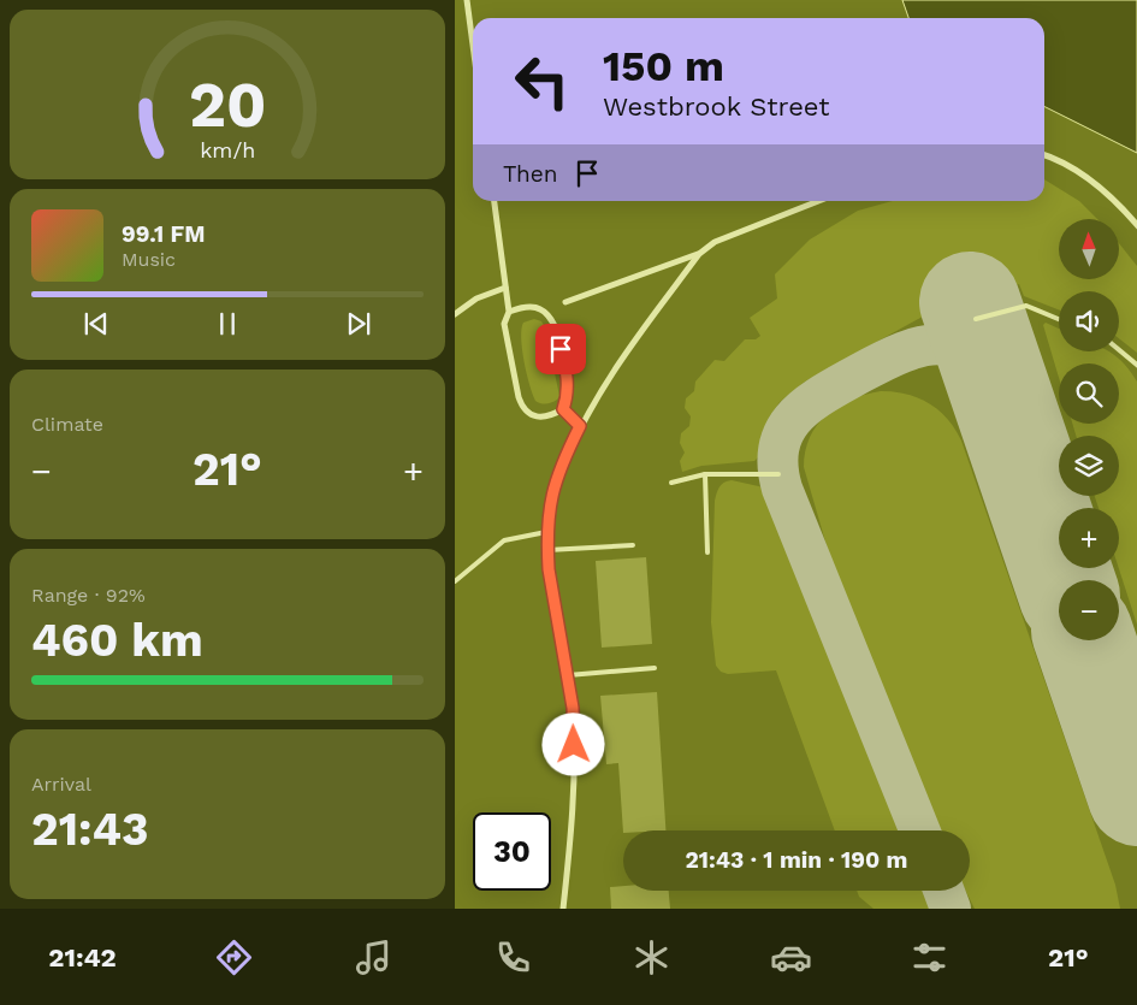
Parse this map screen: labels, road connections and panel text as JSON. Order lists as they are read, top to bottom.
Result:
{
  "north": "top",
  "page": {
    "turn": ["150 m", "Westbrook Street"],
    "then": "Then",
    "song": ["99.1 FM", "Music"],
    "map_buttons": ["+", "−"],
    "tile": [
      "Climate",
      ["Range · 92%", "460 km"],
      ["Arrival", "21:43"]
    ],
    "heat": ["−", "21°", "+"],
    "limit": "30",
    "trip": "21:43 · 1 min · 190 m",
    "tabs": ["21:42", "21°"],
    "gauge": ["20", "km/h"]
  }
}
